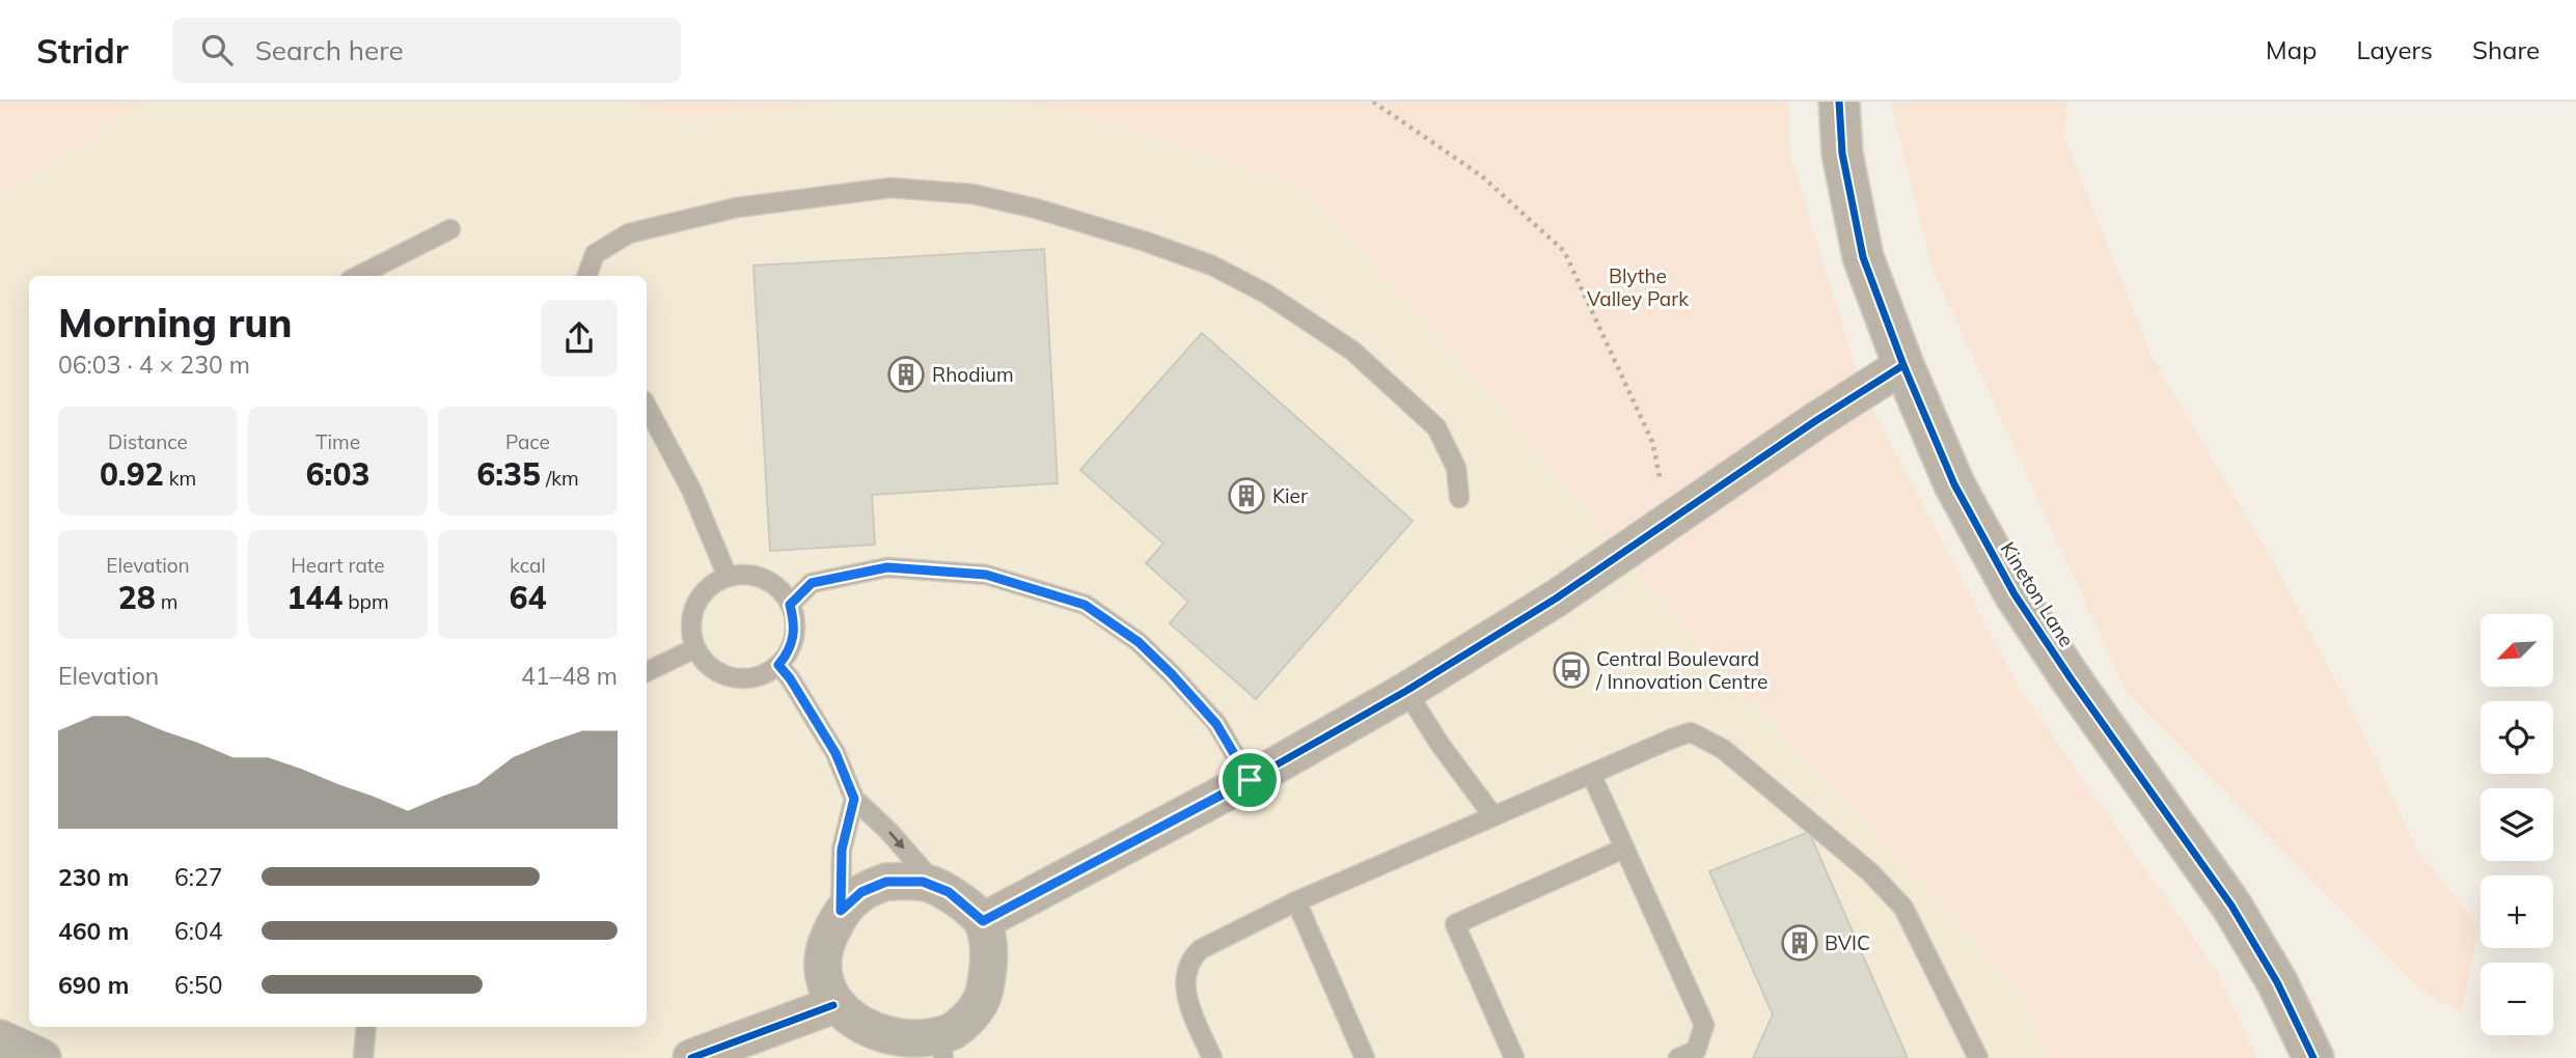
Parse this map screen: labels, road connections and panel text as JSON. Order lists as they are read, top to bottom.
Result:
{
  "streets": {
    "street": ["Kineton Lane"]
  },
  "parks": ["Blythe Valley Park"],
  "places": {
    "building": ["Rhodium", "Kier", "BVIC"],
    "bus stop": ["Central Boulevard / Innovation Centre"]
  },
  "north": "bottom left",
  "page": {
    "header": "Stridr",
    "search": "Search here",
    "nav": ["Map", "Layers", "Share"],
    "heading": ["Morning run", "06:03 · 4 × 230 m"],
    "stats": [
      ["Distance", "0.92 km"],
      ["Time", "6:03"],
      ["Pace", "6:35 /km"],
      ["Elevation", "28 m"],
      ["Heart rate", "144 bpm"],
      ["kcal", "64"]
    ],
    "map_buttons": ["+", "−"],
    "chart": ["Elevation", "41–48 m"],
    "list": [
      {
        "name": "230 m",
        "note": "6:27"
      },
      {
        "name": "460 m",
        "note": "6:04"
      },
      {
        "name": "690 m",
        "note": "6:50"
      }
    ]
  }
}
